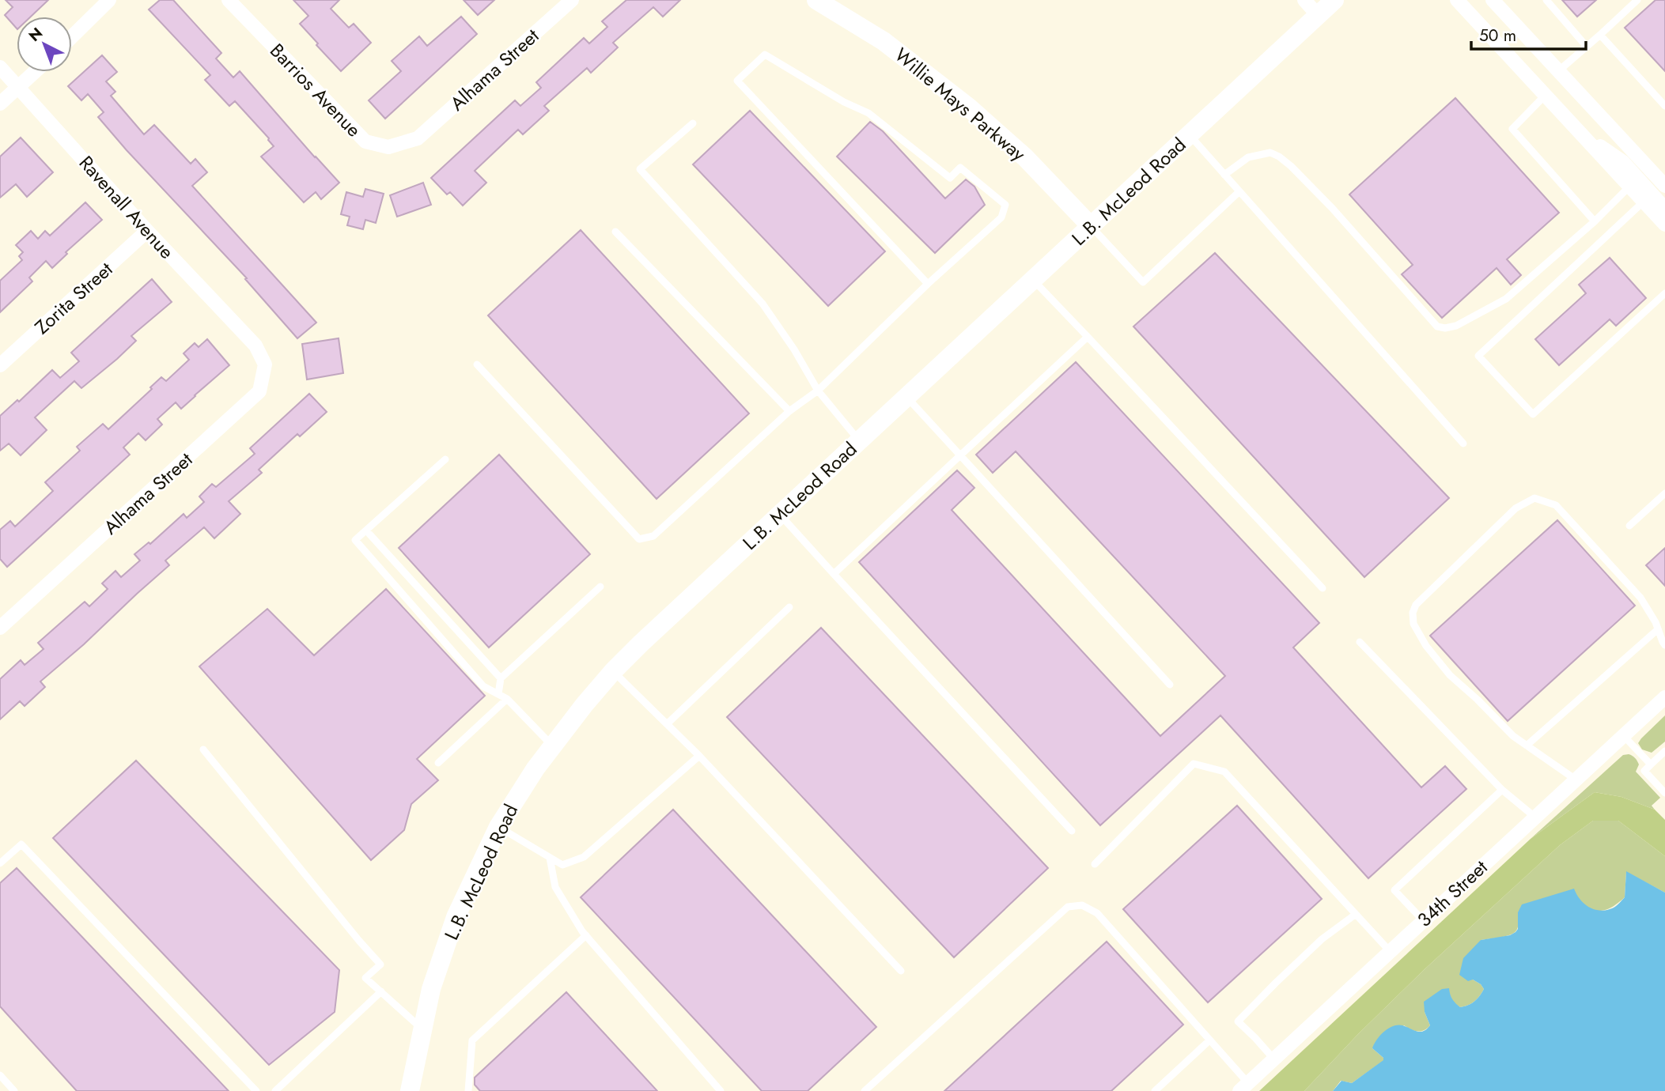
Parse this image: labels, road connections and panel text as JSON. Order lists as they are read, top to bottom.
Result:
{
  "streets": {
    "street": [
      "Alhama Street",
      "Barrios Avenue",
      "Willie Mays Parkway",
      "L.B. McLeod Road",
      "Ravenall Avenue",
      "Zorita Street",
      "34th Street"
    ]
  },
  "crossings": [
    ["Alhama Street", "Barrios Avenue"],
    ["Alhama Street", "Ravenall Avenue"],
    ["Willie Mays Parkway", "L.B. McLeod Road"],
    ["Ravenall Avenue", "Zorita Street"]
  ],
  "scale_bar": "50 m",
  "north": "top left"
}
